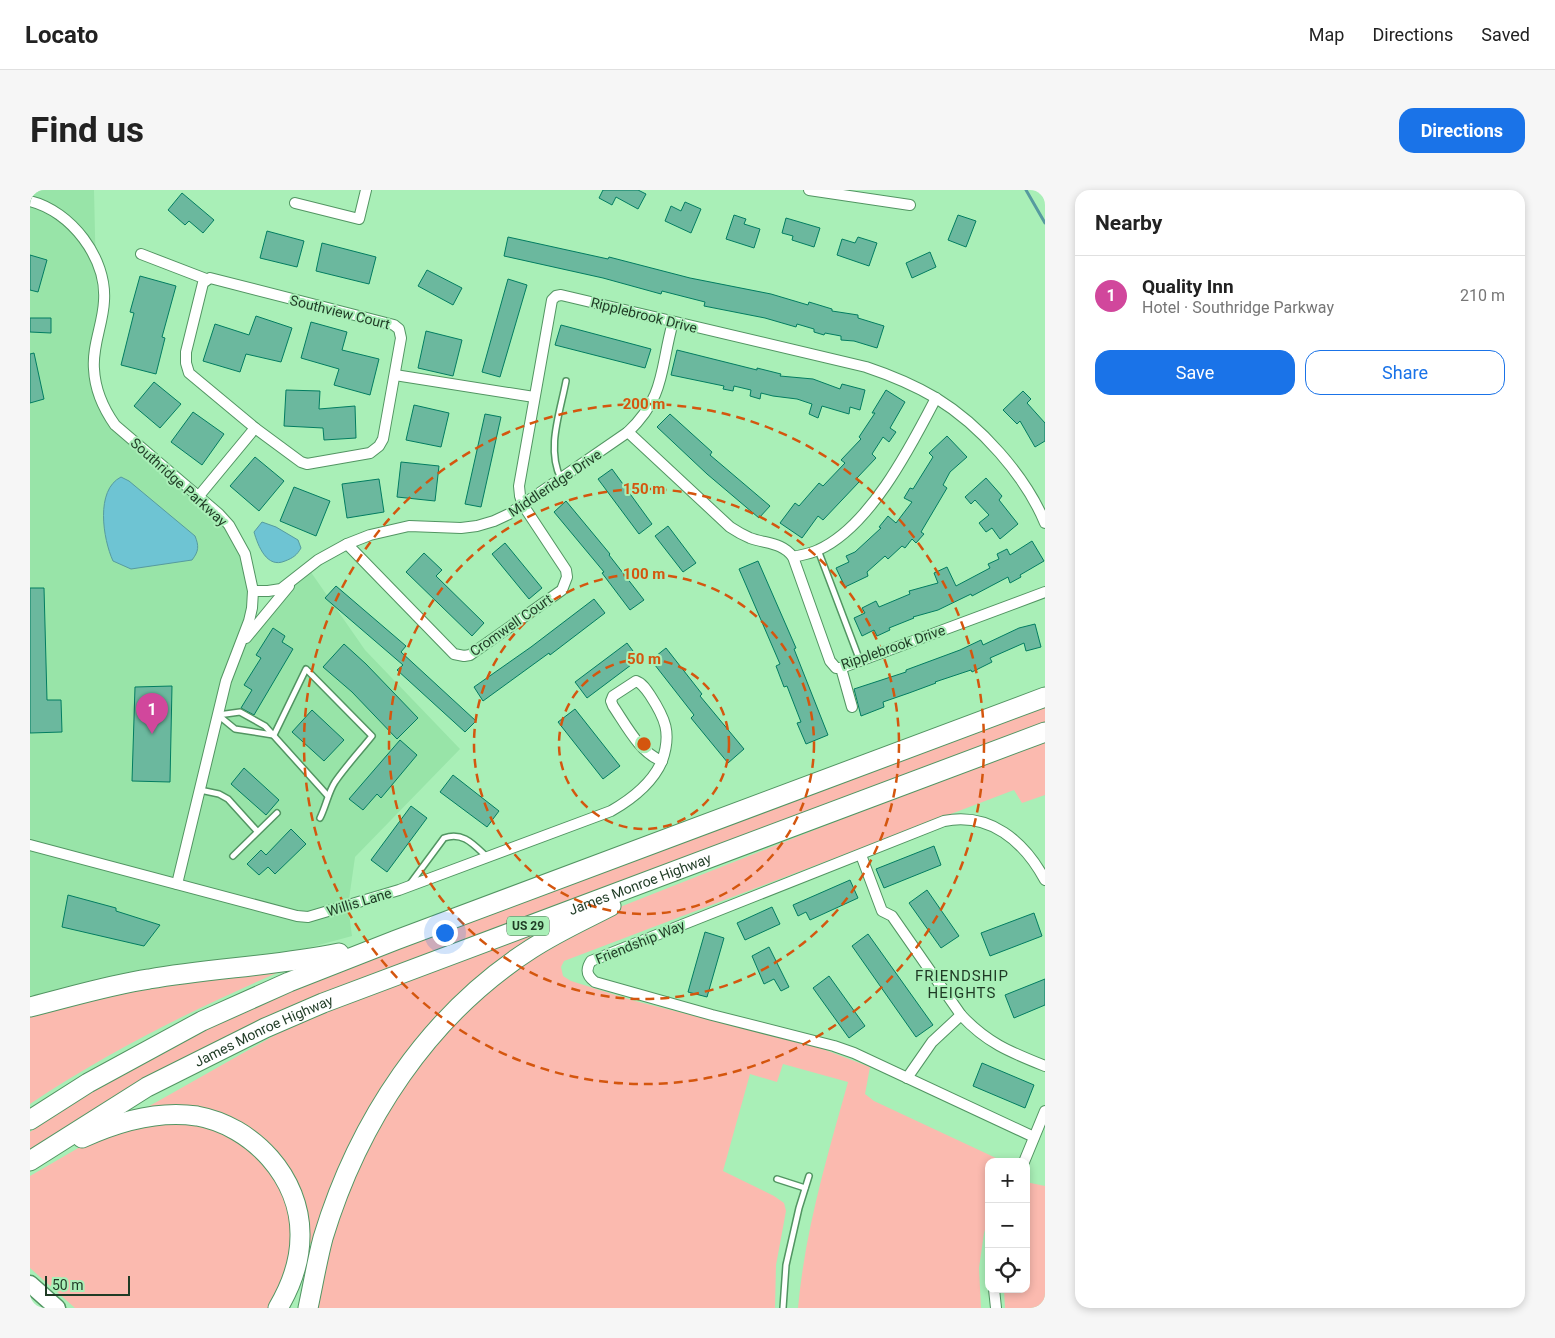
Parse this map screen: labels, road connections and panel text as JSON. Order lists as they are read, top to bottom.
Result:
{
  "streets": {
    "highway": ["James Monroe Highway", "US 29"],
    "street": [
      "Southview Court",
      "Ripplebrook Drive",
      "Southridge Parkway",
      "Middleridge Drive",
      "Cromwell Court",
      "Willis Lane",
      "Friendship Way"
    ]
  },
  "crossings": [
    ["Ripplebrook Drive", "Middleridge Drive"],
    ["Ripplebrook Drive", "Cromwell Court"],
    ["Southridge Parkway", "Middleridge Drive"],
    ["Southridge Parkway", "Willis Lane"],
    ["Middleridge Drive", "Cromwell Court"]
  ],
  "districts": ["FRIENDSHIP HEIGHTS"],
  "scale_bar": "50 m",
  "page": {
    "header": "Locato",
    "nav": ["Map", "Directions", "Saved"],
    "buttons": [
      "Directions",
      ["Save", "Share"]
    ],
    "title": "Find us",
    "heading": "Nearby",
    "list": [
      {
        "mark": "1",
        "name": "Quality Inn",
        "note": "Hotel · Southridge Parkway",
        "value": "210 m"
      }
    ],
    "pins": "1",
    "map_buttons": ["+", "−"],
    "scale": "50 m"
  },
  "rings": [
    "200 m",
    "150 m",
    "100 m",
    "50 m"
  ]
}
